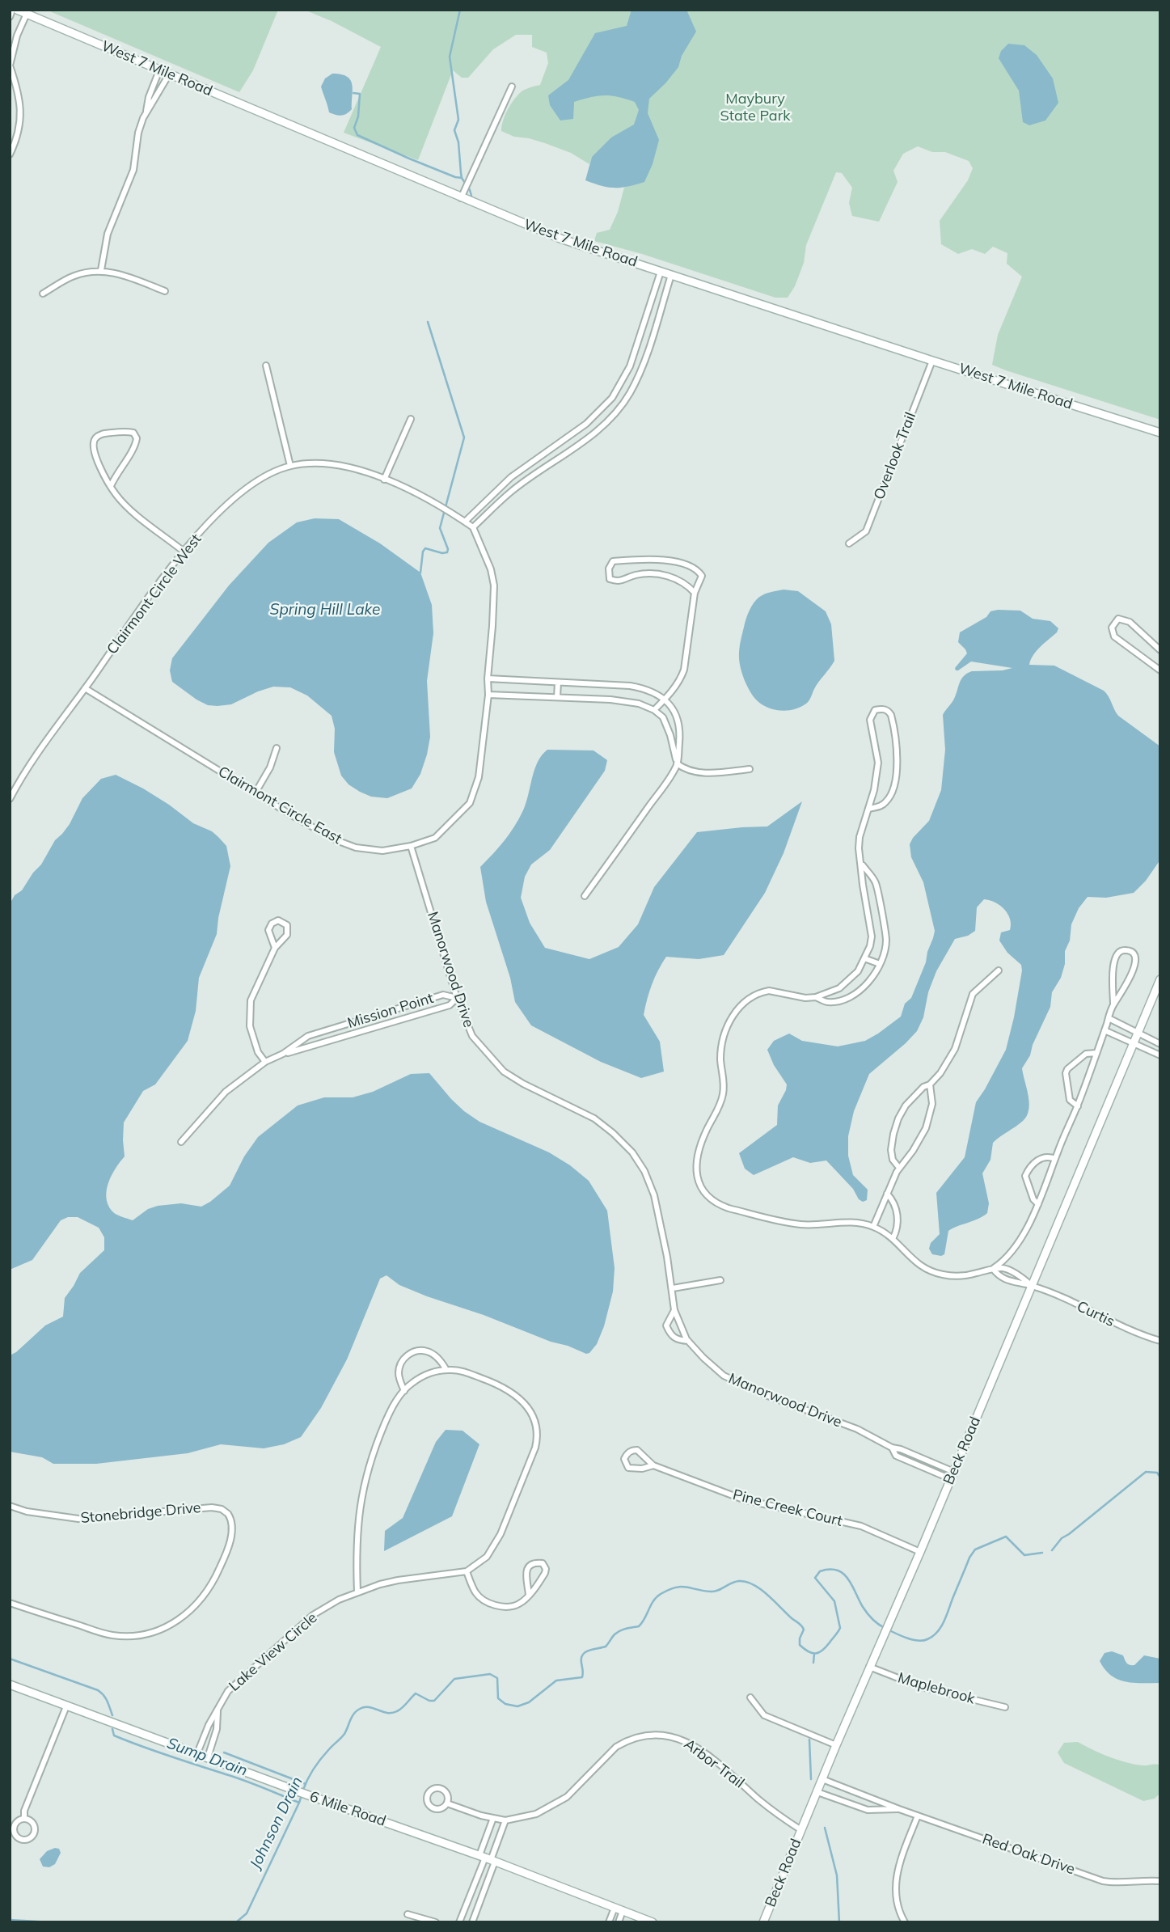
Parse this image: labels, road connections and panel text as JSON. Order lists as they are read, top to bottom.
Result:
{
  "streets": {
    "street": [
      "West 7 Mile Road",
      "Overlook Trail",
      "Clairmont Circle West",
      "Clairmont Circle East",
      "Manorwood Drive",
      "Mission Point",
      "Curtis",
      "Beck Road",
      "Pine Creek Court",
      "Stonebridge Drive",
      "Lake View Circle",
      "Maplebrook",
      "Arbor Trail",
      "6 Mile Road",
      "Red Oak Drive"
    ]
  },
  "crossings": [
    ["West 7 Mile Road", "Overlook Trail"],
    ["Clairmont Circle West", "Clairmont Circle East"],
    ["Clairmont Circle East", "Manorwood Drive"],
    ["Manorwood Drive", "Mission Point"],
    ["Manorwood Drive", "Beck Road"],
    ["Curtis", "Beck Road"],
    ["Beck Road", "Pine Creek Court"],
    ["Beck Road", "Maplebrook"],
    ["Beck Road", "Arbor Trail"],
    ["Beck Road", "Red Oak Drive"],
    ["Lake View Circle", "6 Mile Road"]
  ],
  "water": ["Spring Hill Lake", "Sump Drain", "Johnson Drain"],
  "parks": ["Maybury State Park"]
}
